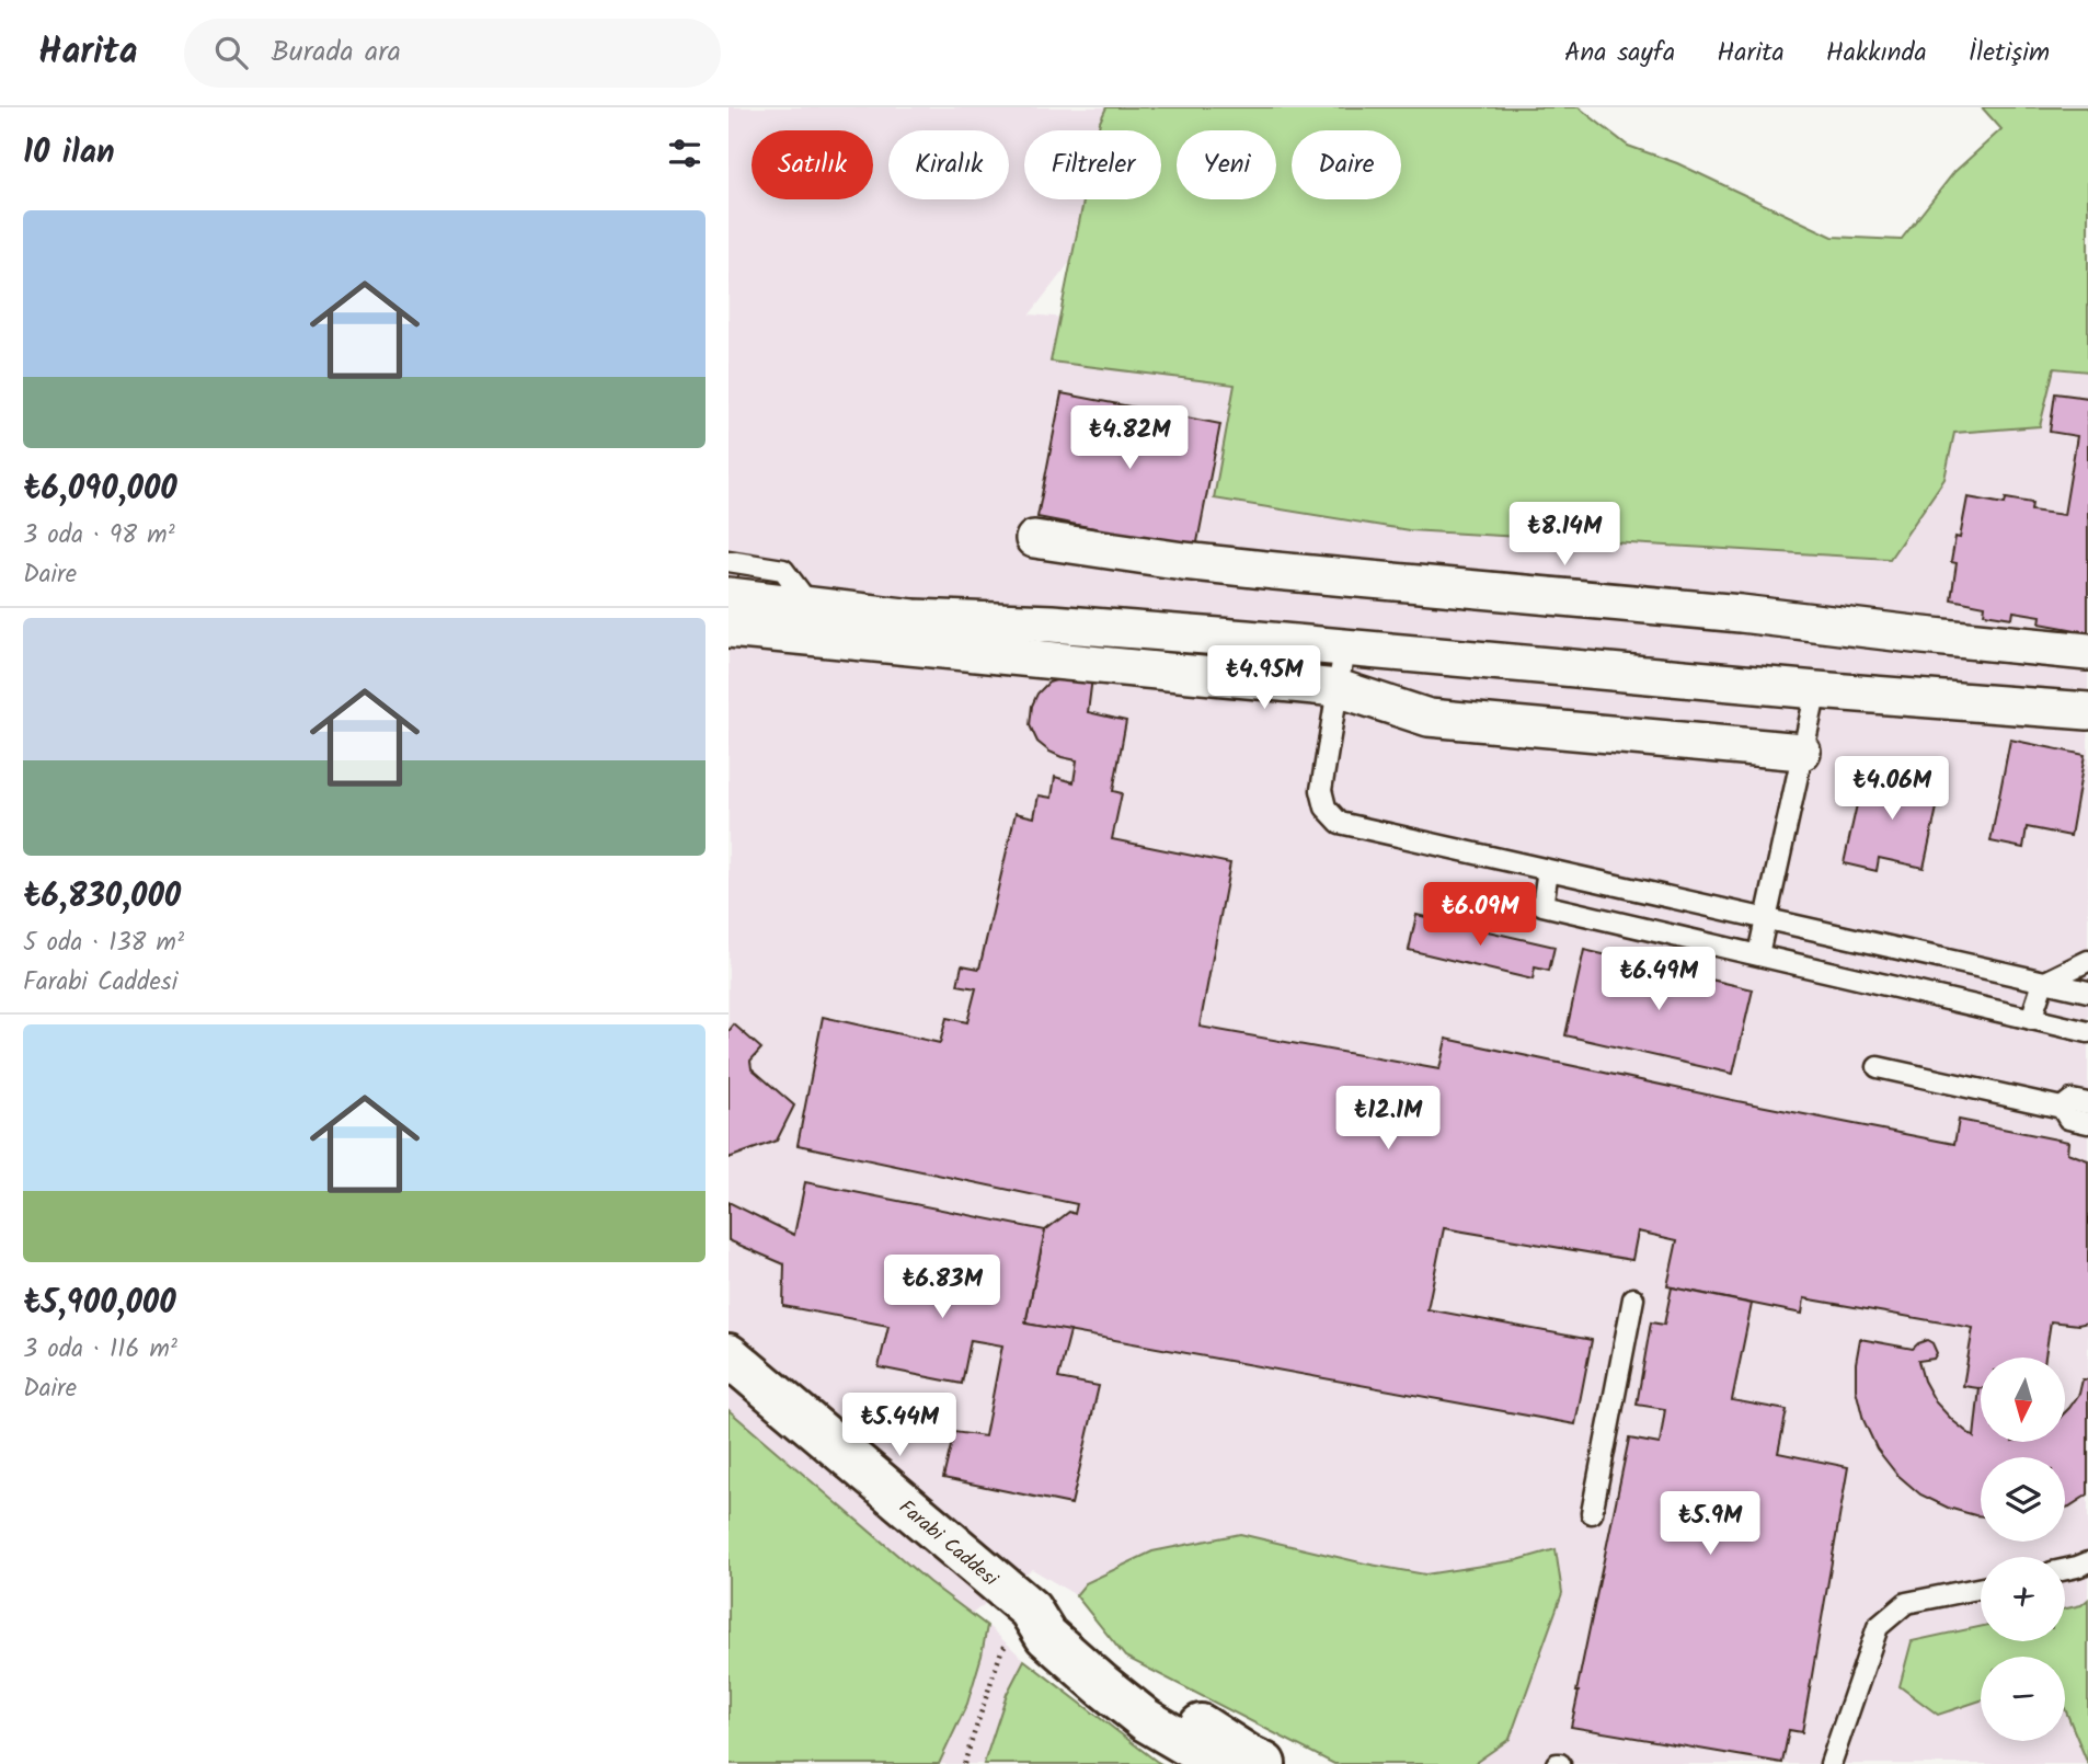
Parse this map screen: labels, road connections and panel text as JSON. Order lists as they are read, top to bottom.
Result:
{
  "streets": {
    "street": ["Farabi Caddesi"]
  },
  "north": "bottom",
  "page": {
    "header": "Harita",
    "search": "Burada ara",
    "nav": [
      "Ana sayfa",
      "Harita",
      "Hakkında",
      "İletişim"
    ],
    "heading": "10 ilan",
    "chip": [
      "Satılık",
      "Kiralık",
      "Filtreler",
      "Yeni",
      "Daire"
    ],
    "list": [
      {
        "name": "₺6,090,000",
        "note": "3 oda · 98 m² · Daire"
      },
      {
        "name": "₺6,830,000",
        "note": "5 oda · 138 m² · Farabi Caddesi"
      },
      {
        "name": "₺5,900,000",
        "note": "3 oda · 116 m² · Daire"
      }
    ],
    "price": [
      "₺4.82M",
      "₺8.14M",
      "₺4.95M",
      "₺4.06M",
      "₺6.09M",
      "₺6.49M",
      "₺12.1M",
      "₺6.83M",
      "₺5.44M",
      "₺5.9M"
    ],
    "map_buttons": ["+", "−"]
  }
}
